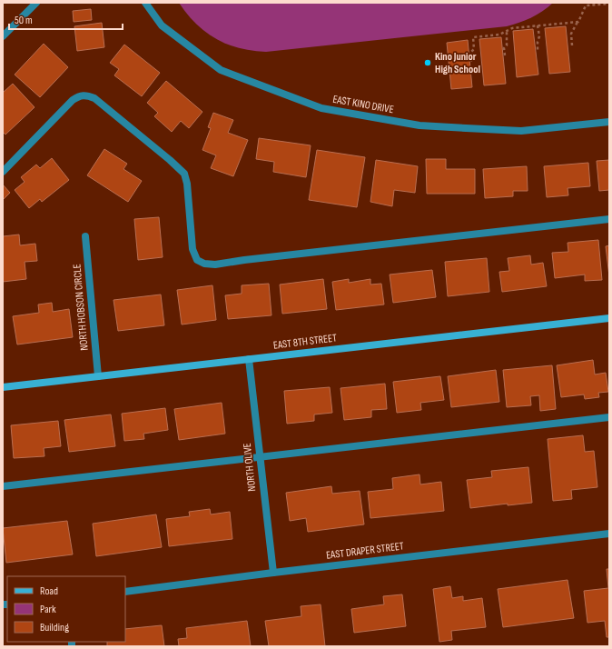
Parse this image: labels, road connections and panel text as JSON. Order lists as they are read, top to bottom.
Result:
{
  "streets": {
    "street": [
      "EAST KINO DRIVE",
      "NORTH HOBSON CIRCLE",
      "EAST 8TH STREET",
      "NORTH OLIVE",
      "EAST DRAPER STREET"
    ]
  },
  "crossings": [
    ["NORTH HOBSON CIRCLE", "EAST 8TH STREET"],
    ["EAST 8TH STREET", "NORTH OLIVE"],
    ["NORTH OLIVE", "EAST DRAPER STREET"]
  ],
  "places": ["Kino Junior High School"],
  "legend": ["Road", "Park", "Building"],
  "scale_bar": "50 m"
}
